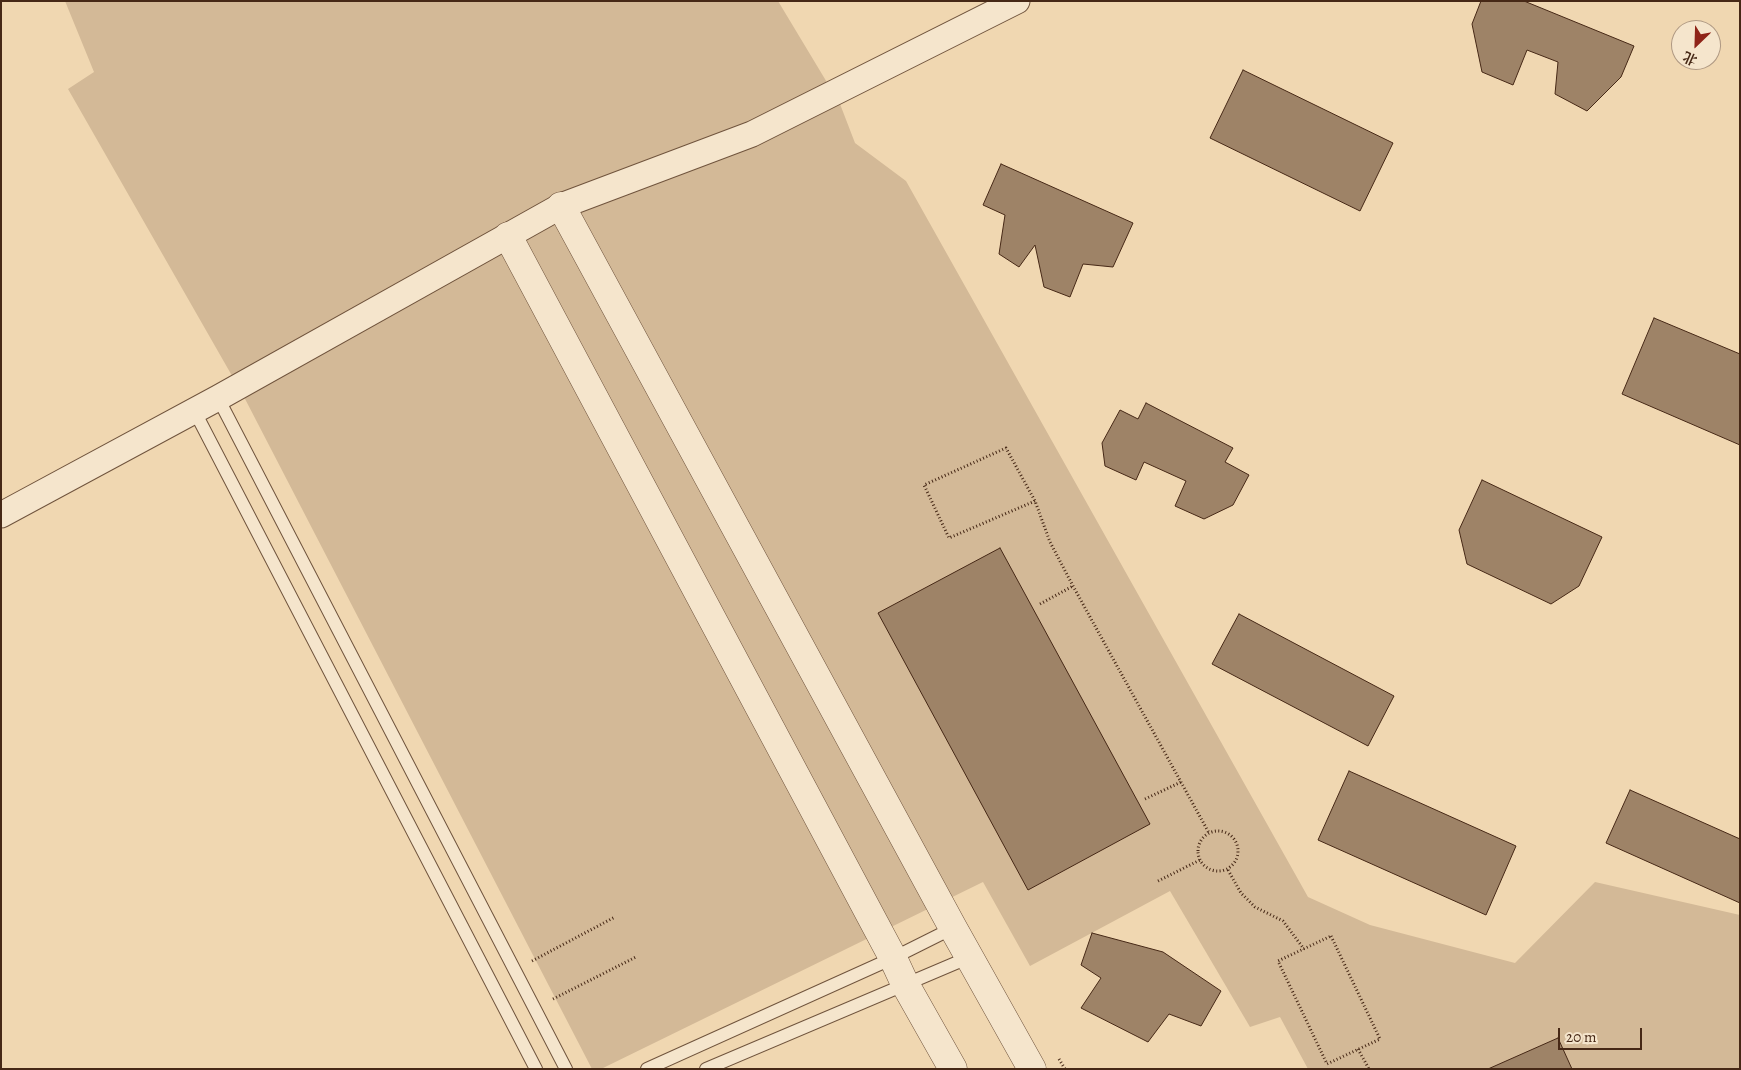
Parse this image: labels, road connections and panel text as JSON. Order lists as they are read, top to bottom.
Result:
{
  "scale_bar": "20 m",
  "north": "bottom left"
}
